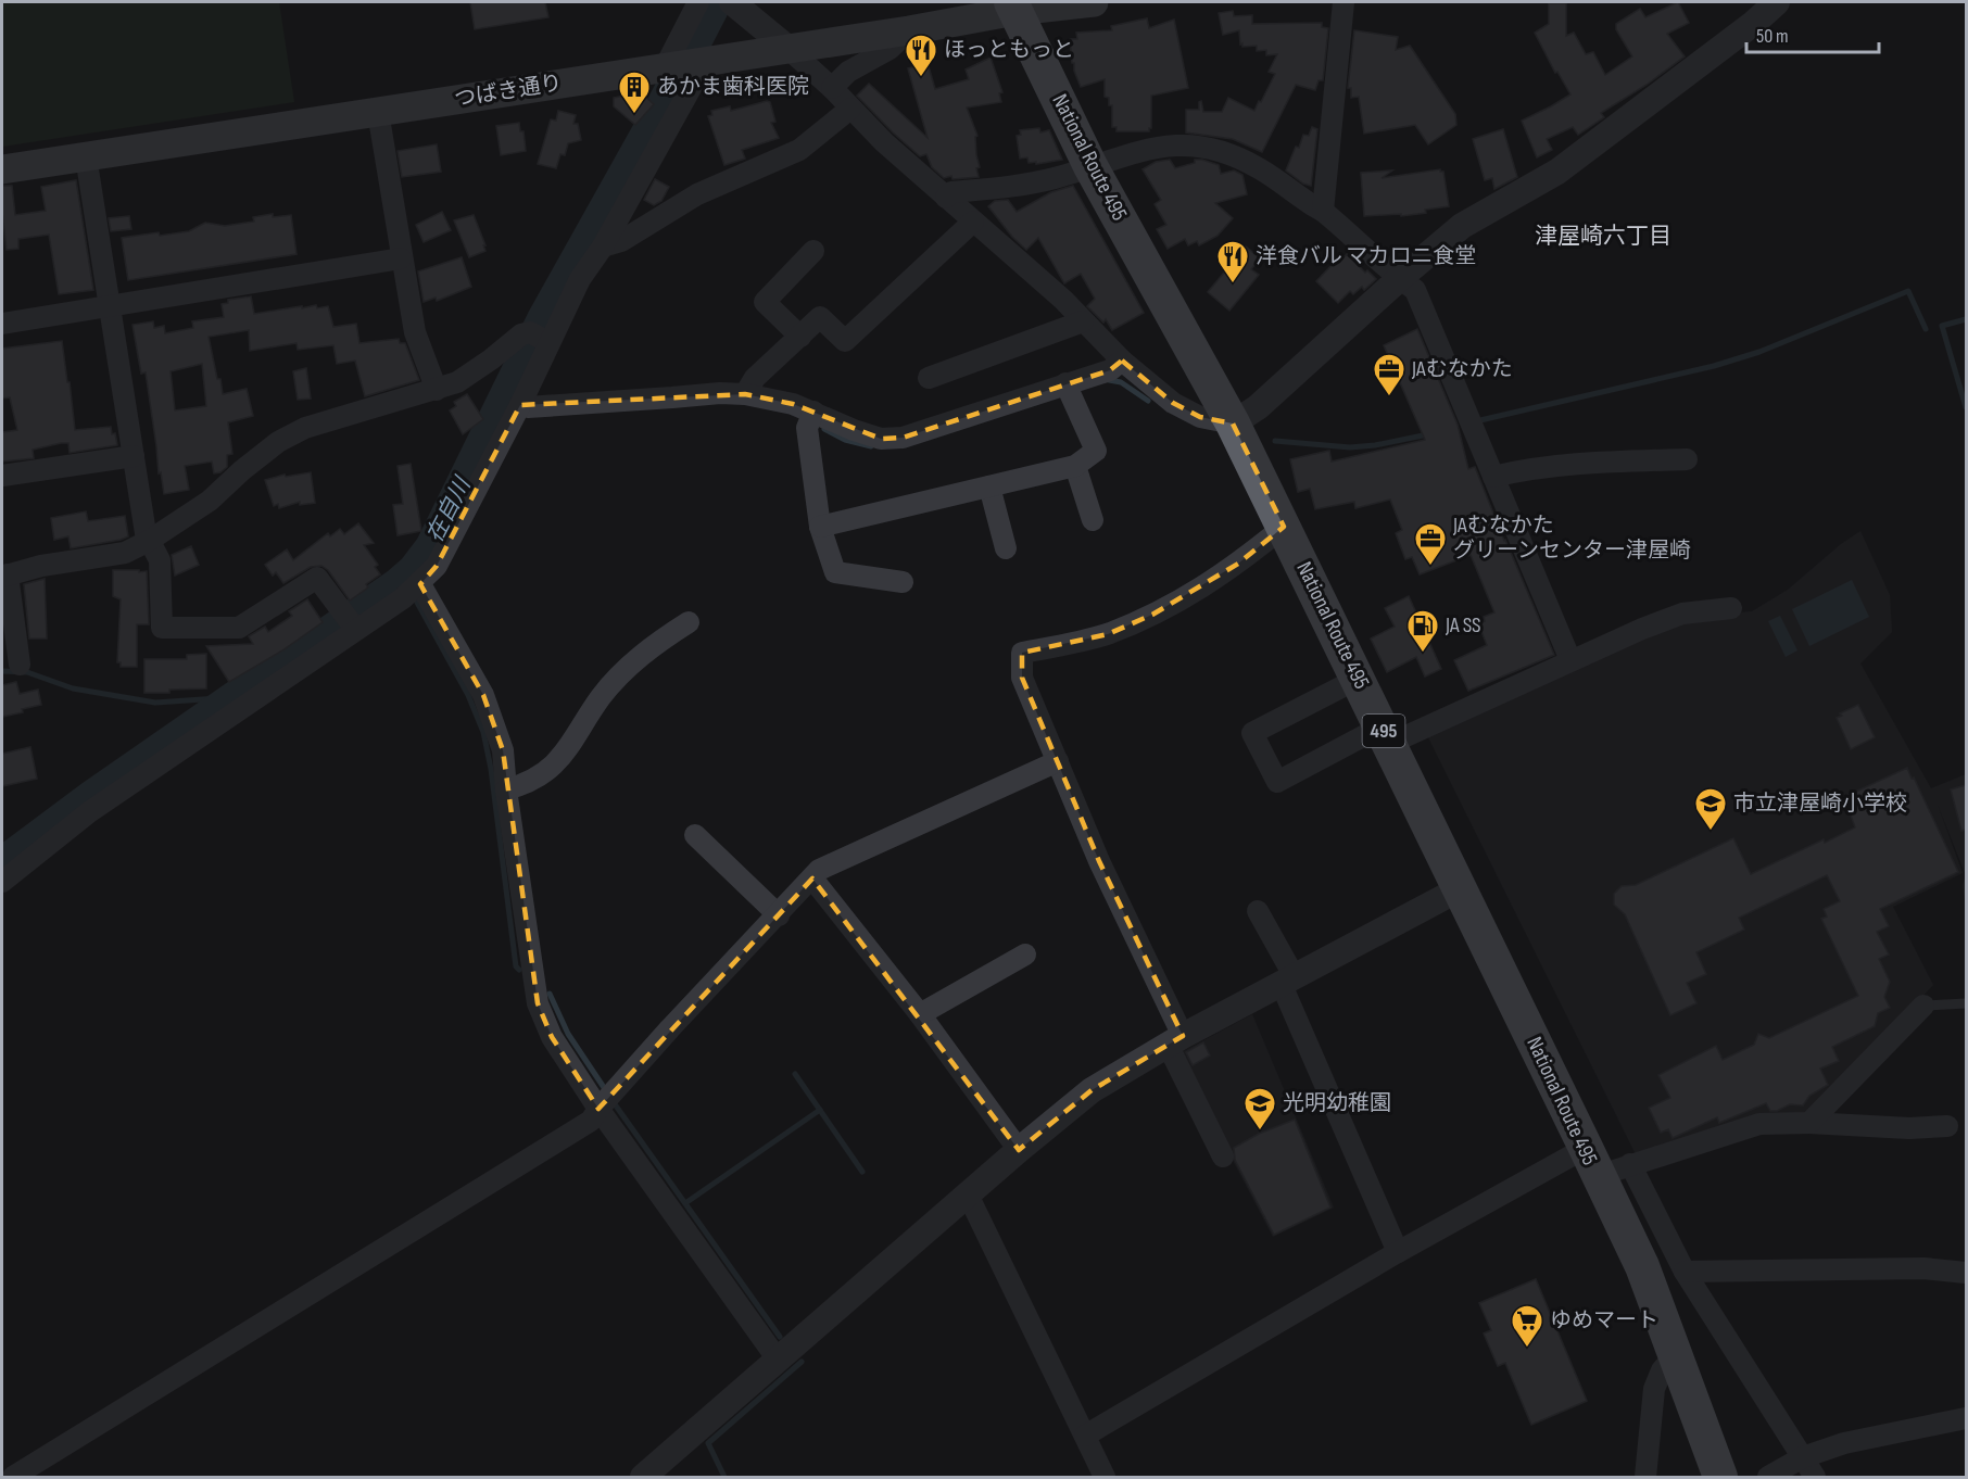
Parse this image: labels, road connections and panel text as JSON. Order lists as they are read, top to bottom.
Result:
{
  "streets": {
    "highway": ["National Route 495", "495"],
    "main road": ["つばき通り"]
  },
  "crossings": [
    ["つばき通り", "National Route 495"]
  ],
  "districts": ["津屋崎六丁目"],
  "water": ["在自川"],
  "places": {
    "restaurant": ["ほっともっと", "洋食バル マカロニ食堂"],
    "building": ["あかま歯科医院"],
    "office": ["JAむなかた", "JAむなかた グリーンセンター津屋崎"],
    "fuel station": ["JA SS"],
    "school or university": ["市立津屋崎小学校", "光明幼稚園"],
    "supermarket": ["ゆめマート"]
  },
  "scale_bar": "50 m"
}
